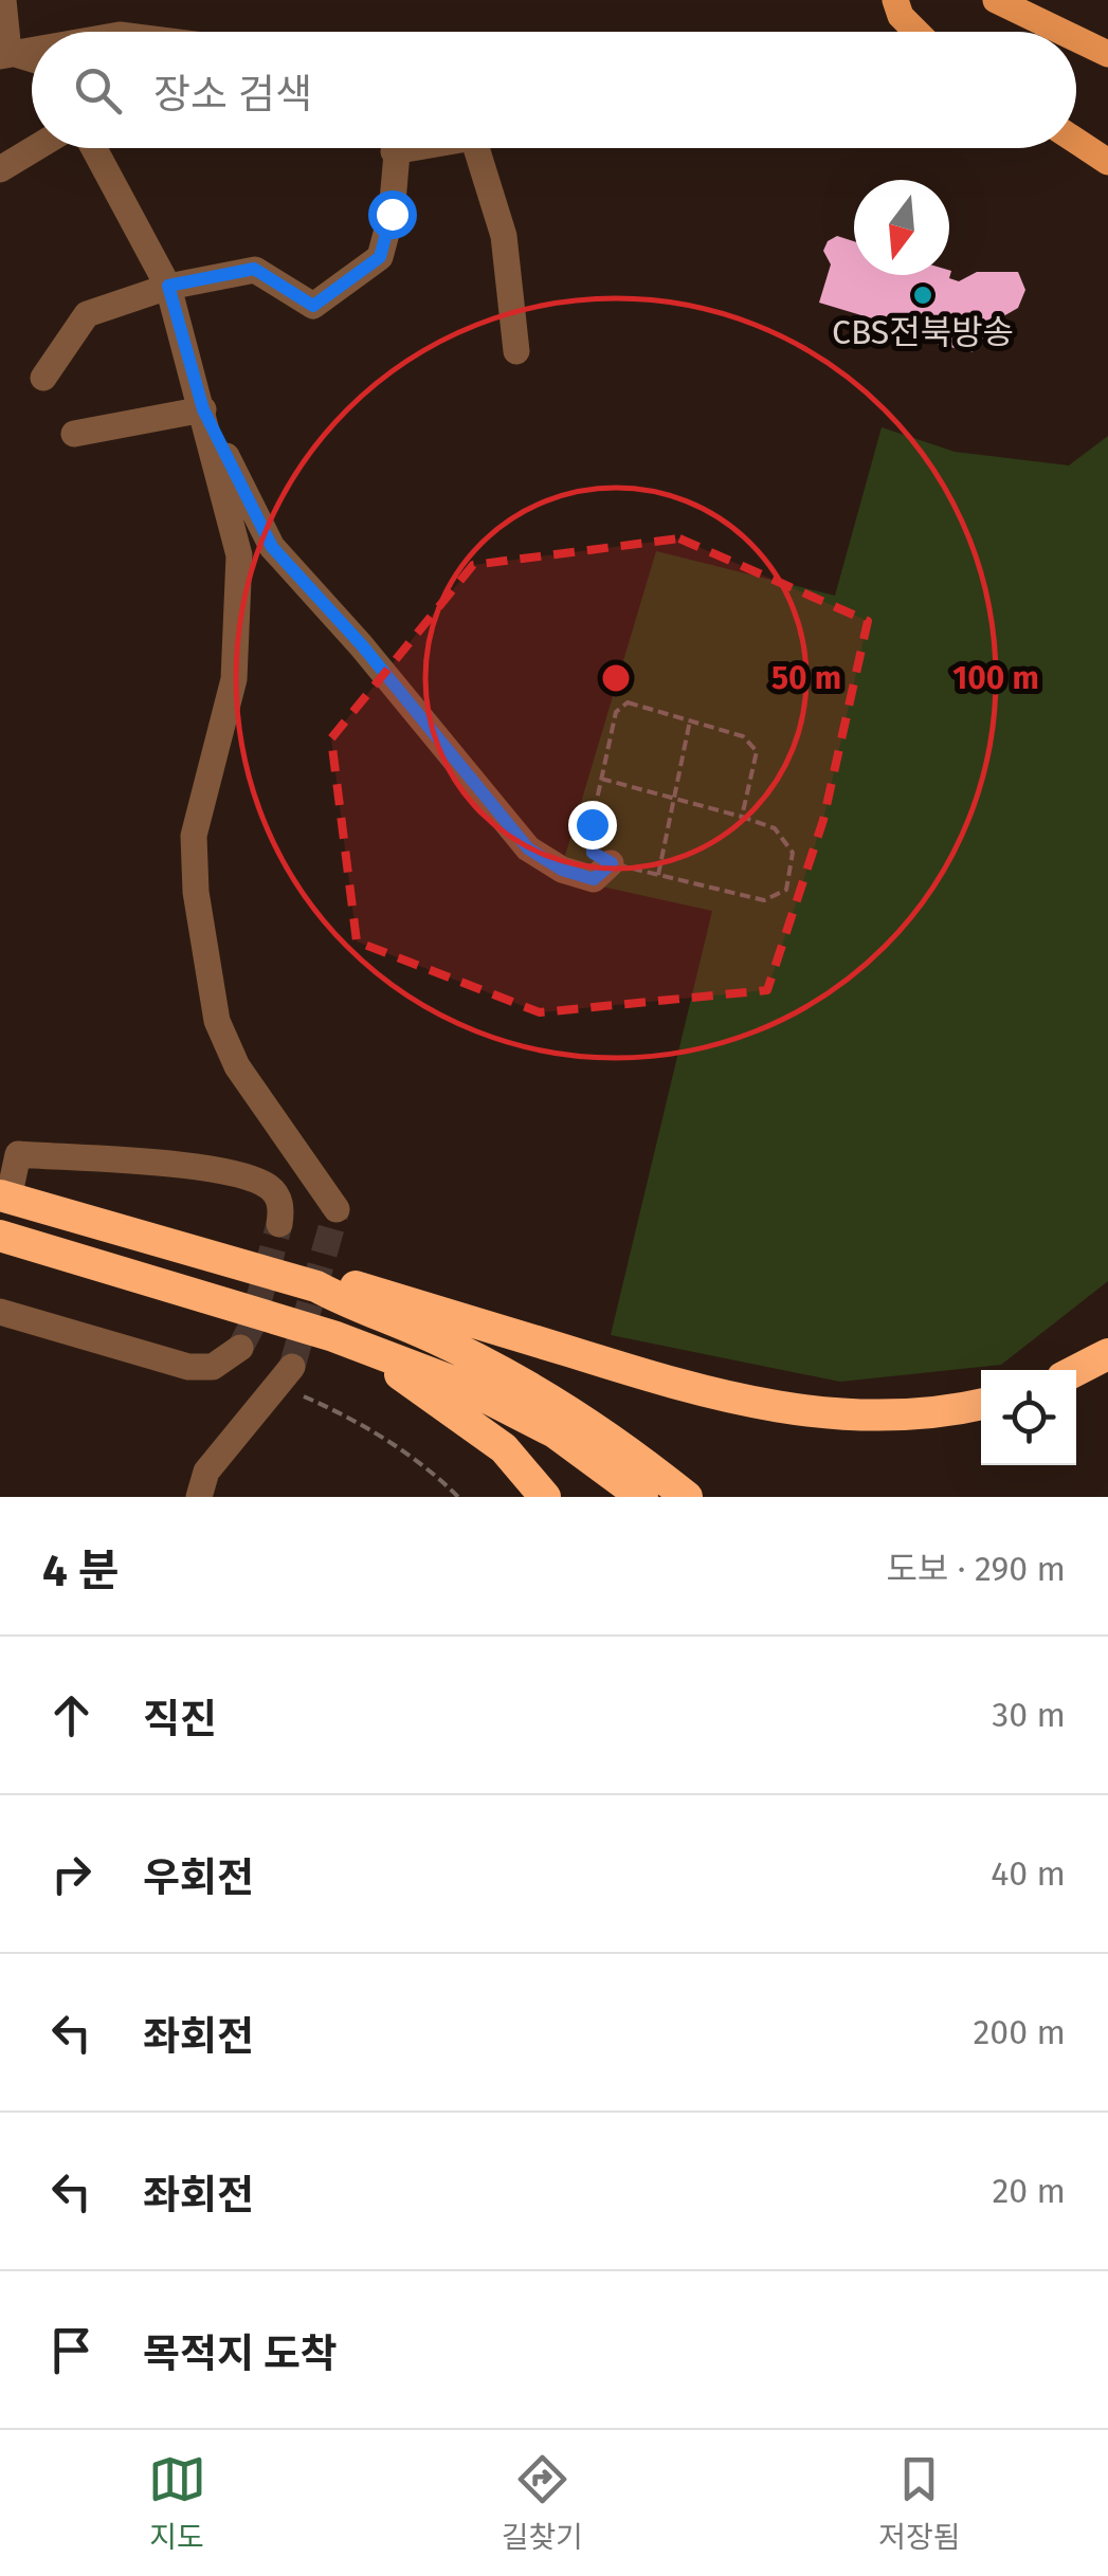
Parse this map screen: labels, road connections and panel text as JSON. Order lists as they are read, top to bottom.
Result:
{
  "places": ["CBS전북방송"],
  "north": "bottom",
  "page": {
    "search": "장소 검색",
    "heading": ["4 분", "도보 · 290 m"],
    "list": [
      ["직진", "30 m"],
      ["우회전", "40 m"],
      ["좌회전", "200 m"],
      ["좌회전", "20 m"],
      "목적지 도착"
    ],
    "nav": ["지도", "길찾기", "저장됨"]
  },
  "rings": ["50 m", "100 m"]
}
